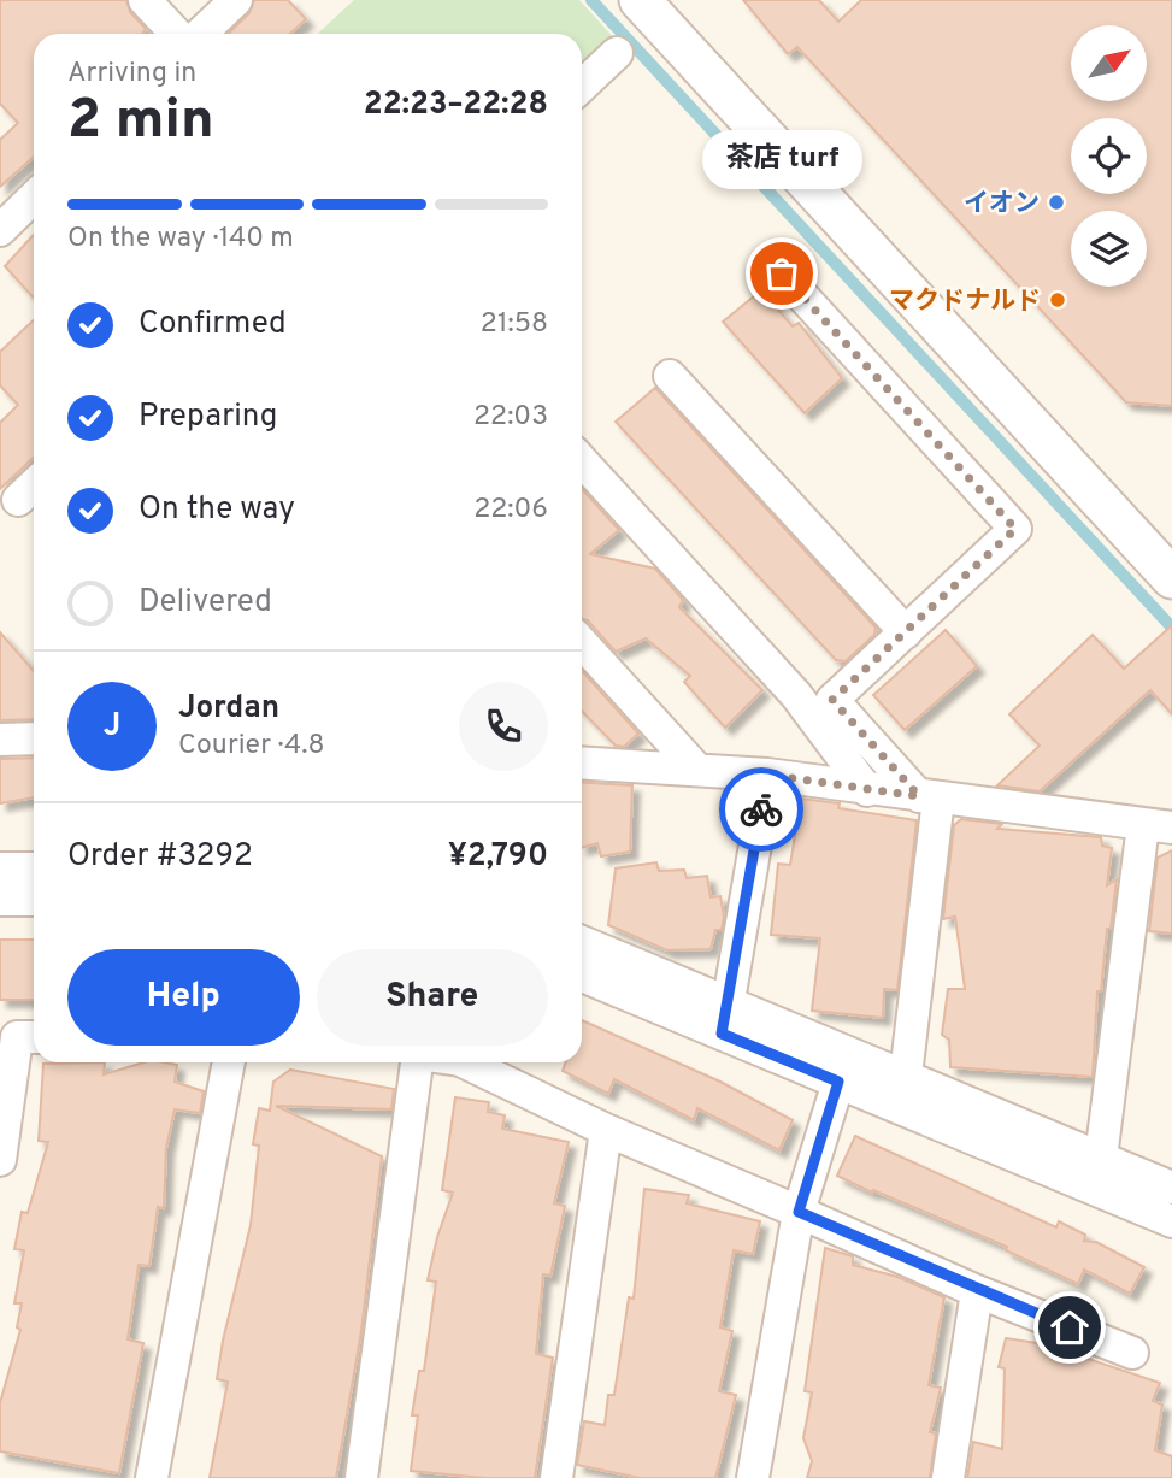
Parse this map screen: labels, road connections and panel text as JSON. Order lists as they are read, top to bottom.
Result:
{
  "places": ["イオン", "茶店 turf", "マクドナルド"],
  "north": "top right",
  "page": {
    "heading": ["2 min", "Arriving in", "22:23–22:28"],
    "panel": [
      "Jordan",
      "Courier · 4.8",
      "Order #3292",
      "¥2,790"
    ],
    "bubble": "茶店 turf",
    "bar": "On the way · 140 m",
    "list": [
      ["Confirmed", "21:58"],
      ["Preparing", "22:03"],
      ["On the way", "22:06"],
      "Delivered"
    ],
    "round": "J",
    "buttons": ["Help", "Share"]
  }
}
